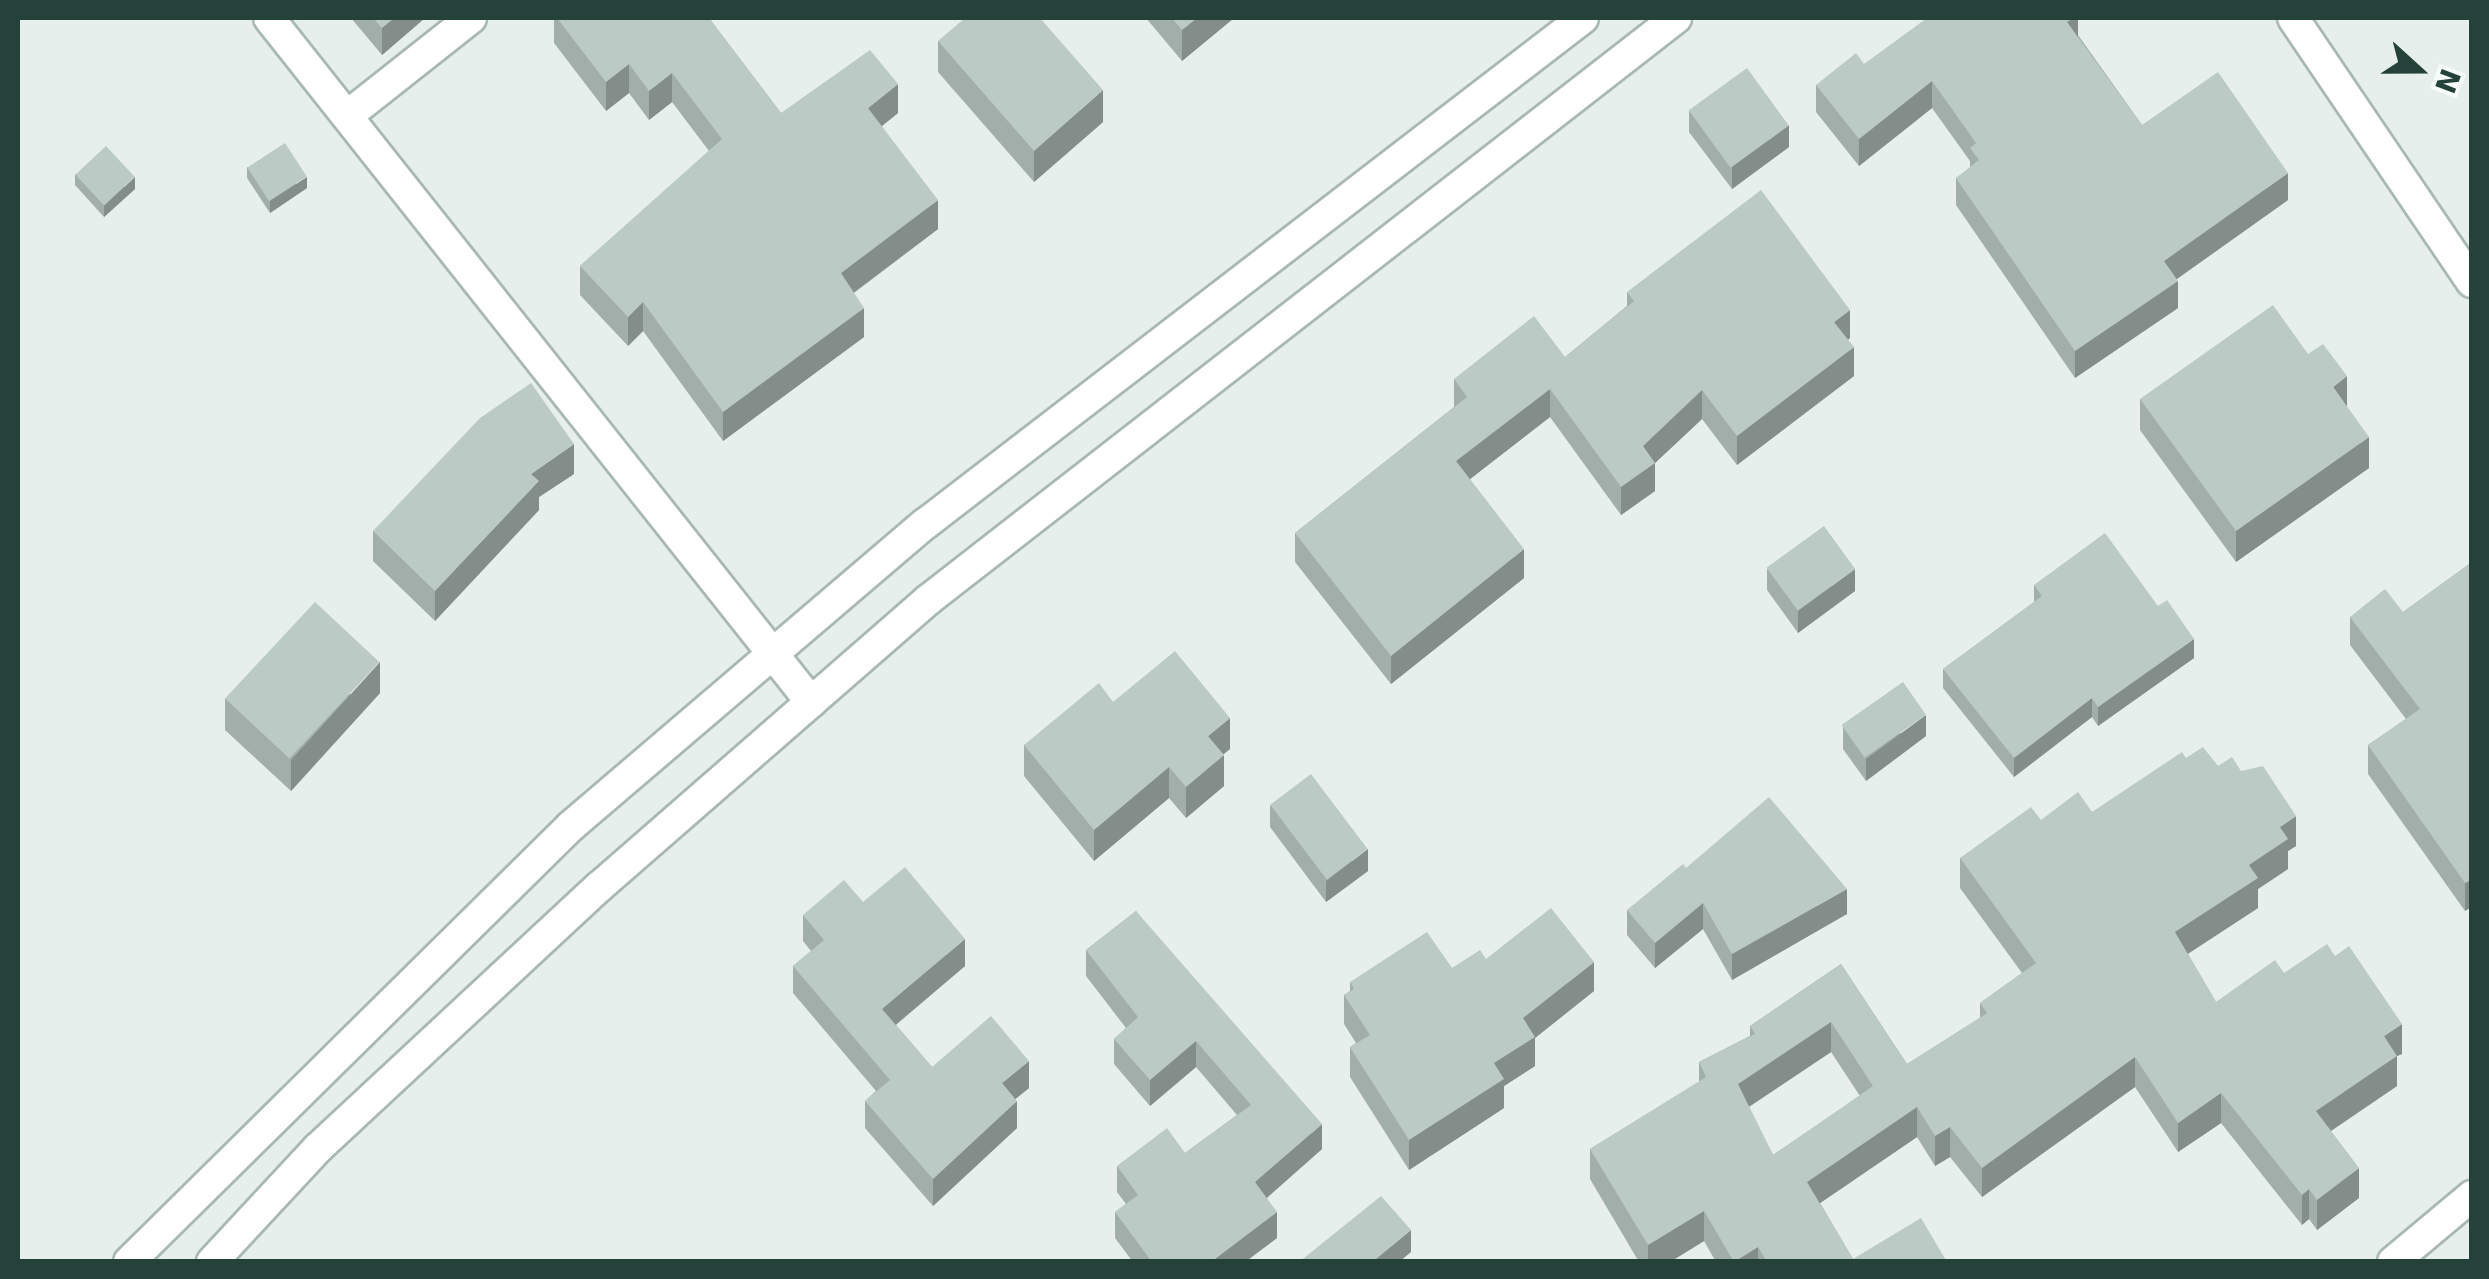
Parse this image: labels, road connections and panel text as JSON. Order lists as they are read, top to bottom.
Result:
{
  "north": "right"
}
